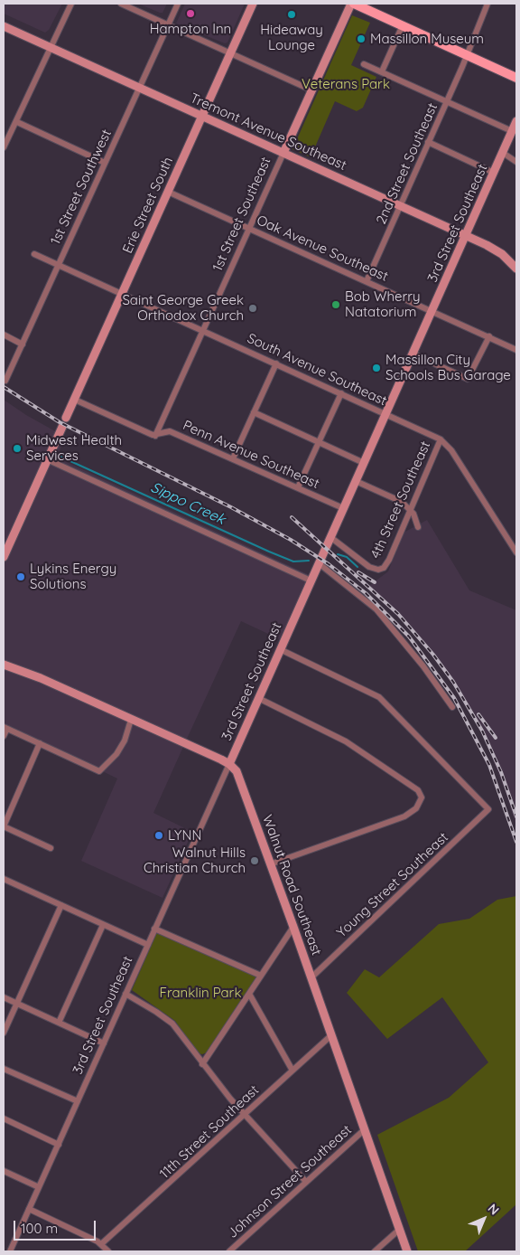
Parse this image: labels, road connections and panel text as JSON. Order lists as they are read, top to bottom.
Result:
{
  "streets": {
    "street": [
      "Tremont Avenue Southeast",
      "2nd Street Southeast",
      "1st Street Southwest",
      "Erie Street South",
      "1st Street Southeast",
      "3rd Street Southeast",
      "Oak Avenue Southeast",
      "South Avenue Southeast",
      "Penn Avenue Southeast",
      "4th Street Southeast",
      "Walnut Road Southeast",
      "Young Street Southeast",
      "11th Street Southeast",
      "Johnson Street Southeast"
    ]
  },
  "crossings": [
    ["Tremont Avenue Southeast", "2nd Street Southeast"],
    ["Tremont Avenue Southeast", "1st Street Southwest"],
    ["Tremont Avenue Southeast", "Erie Street South"],
    ["Tremont Avenue Southeast", "1st Street Southeast"],
    ["Tremont Avenue Southeast", "3rd Street Southeast"],
    ["2nd Street Southeast", "Oak Avenue Southeast"],
    ["1st Street Southwest", "South Avenue Southeast"],
    ["Erie Street South", "Oak Avenue Southeast"],
    ["Erie Street South", "South Avenue Southeast"],
    ["Erie Street South", "Penn Avenue Southeast"],
    ["1st Street Southeast", "Oak Avenue Southeast"],
    ["1st Street Southeast", "South Avenue Southeast"],
    ["1st Street Southeast", "Penn Avenue Southeast"],
    ["3rd Street Southeast", "Oak Avenue Southeast"],
    ["3rd Street Southeast", "South Avenue Southeast"],
    ["3rd Street Southeast", "Penn Avenue Southeast"],
    ["3rd Street Southeast", "4th Street Southeast"],
    ["3rd Street Southeast", "Walnut Road Southeast"],
    ["3rd Street Southeast", "Young Street Southeast"],
    ["South Avenue Southeast", "4th Street Southeast"],
    ["Walnut Road Southeast", "Young Street Southeast"],
    ["Walnut Road Southeast", "11th Street Southeast"],
    ["Walnut Road Southeast", "Johnson Street Southeast"]
  ],
  "water": ["Sippo Creek"],
  "parks": ["Veterans Park", "Franklin Park"],
  "places": [
    "Hampton Inn",
    "Hideaway Lounge",
    "Massillon Museum",
    "Bob Wherry Natatorium",
    "Saint George Greek Orthodox Church",
    "Massillon City Schools Bus Garage",
    "Midwest Health Services",
    "Lykins Energy Solutions",
    "LYNN",
    "Walnut Hills Christian Church"
  ],
  "scale_bar": "100 m",
  "north": "top right"
}
